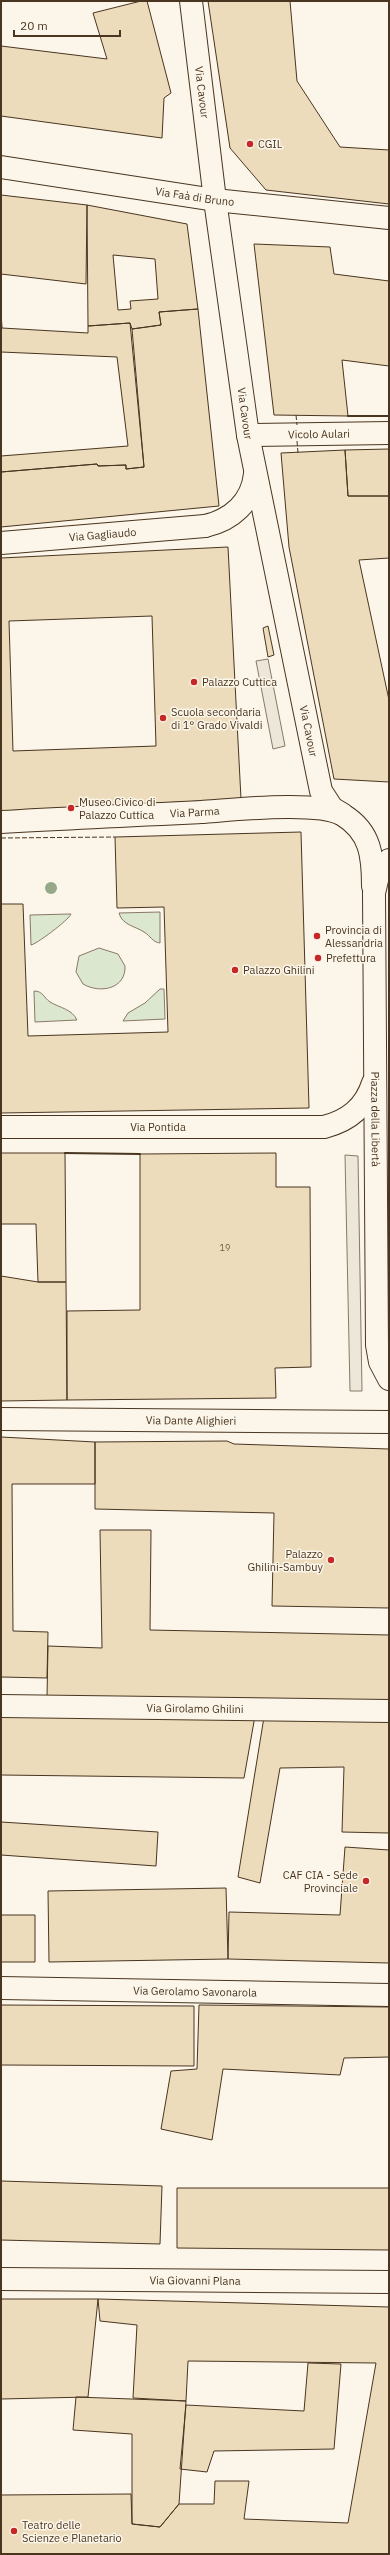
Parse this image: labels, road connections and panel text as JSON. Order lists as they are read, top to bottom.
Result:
{
  "streets": {
    "street": [
      "Via Cavour",
      "Via Faà di Bruno",
      "Vicolo Aulari",
      "Via Gagliaudo",
      "Via Parma",
      "Piazza della Libertà",
      "Via Pontida",
      "Via Dante Alighieri",
      "Via Girolamo Ghilini",
      "Via Gerolamo Savonarola",
      "Via Giovanni Plana"
    ]
  },
  "crossings": [
    ["Via Cavour", "Via Faà di Bruno"],
    ["Via Cavour", "Vicolo Aulari"],
    ["Via Cavour", "Via Gagliaudo"],
    ["Via Cavour", "Via Parma"],
    ["Via Cavour", "Piazza della Libertà"],
    ["Piazza della Libertà", "Via Pontida"]
  ],
  "places": [
    "CGIL",
    "Palazzo Cuttica",
    "Scuola secondaria di 1° Grado Vivaldi",
    "Museo Civico di Palazzo Cuttica",
    "Provincia di Alessandria",
    "Prefettura",
    "Palazzo Ghilini",
    "Palazzo Ghilini-Sambuy",
    "CAF CIA - Sede Provinciale",
    "Teatro delle Scienze e Planetario"
  ],
  "house_numbers": ["19"],
  "scale_bar": "20 m"
}
